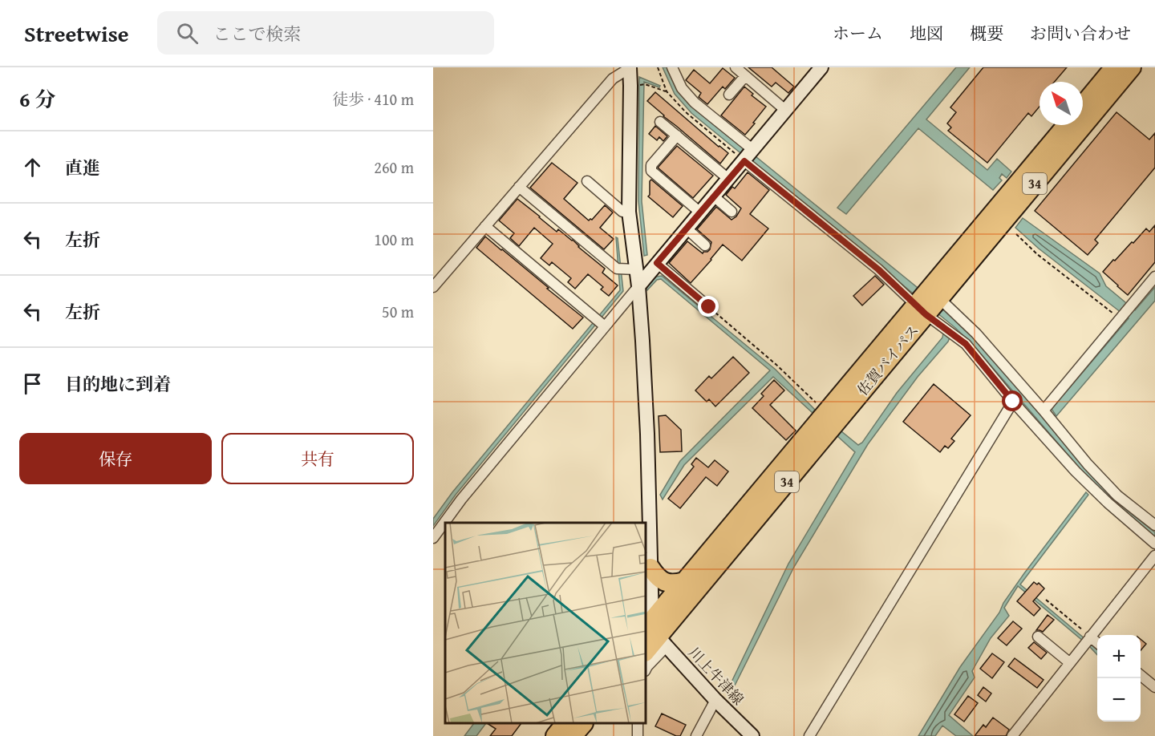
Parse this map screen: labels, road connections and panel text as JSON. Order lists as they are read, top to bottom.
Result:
{
  "streets": {
    "highway": ["34", "佐賀バイパス"],
    "street": ["川上牛津線"]
  },
  "crossings": [
    ["佐賀バイパス", "川上牛津線"]
  ],
  "north": "top left",
  "page": {
    "header": "Streetwise",
    "search": "ここで検索",
    "nav": [
      "ホーム",
      "地図",
      "概要",
      "お問い合わせ"
    ],
    "heading": ["6 分", "徒歩 · 410 m"],
    "list": [
      ["直進", "260 m"],
      ["左折", "100 m"],
      ["左折", "50 m"],
      "目的地に到着"
    ],
    "buttons": ["保存", "共有"],
    "map_buttons": ["+", "−"]
  }
}
